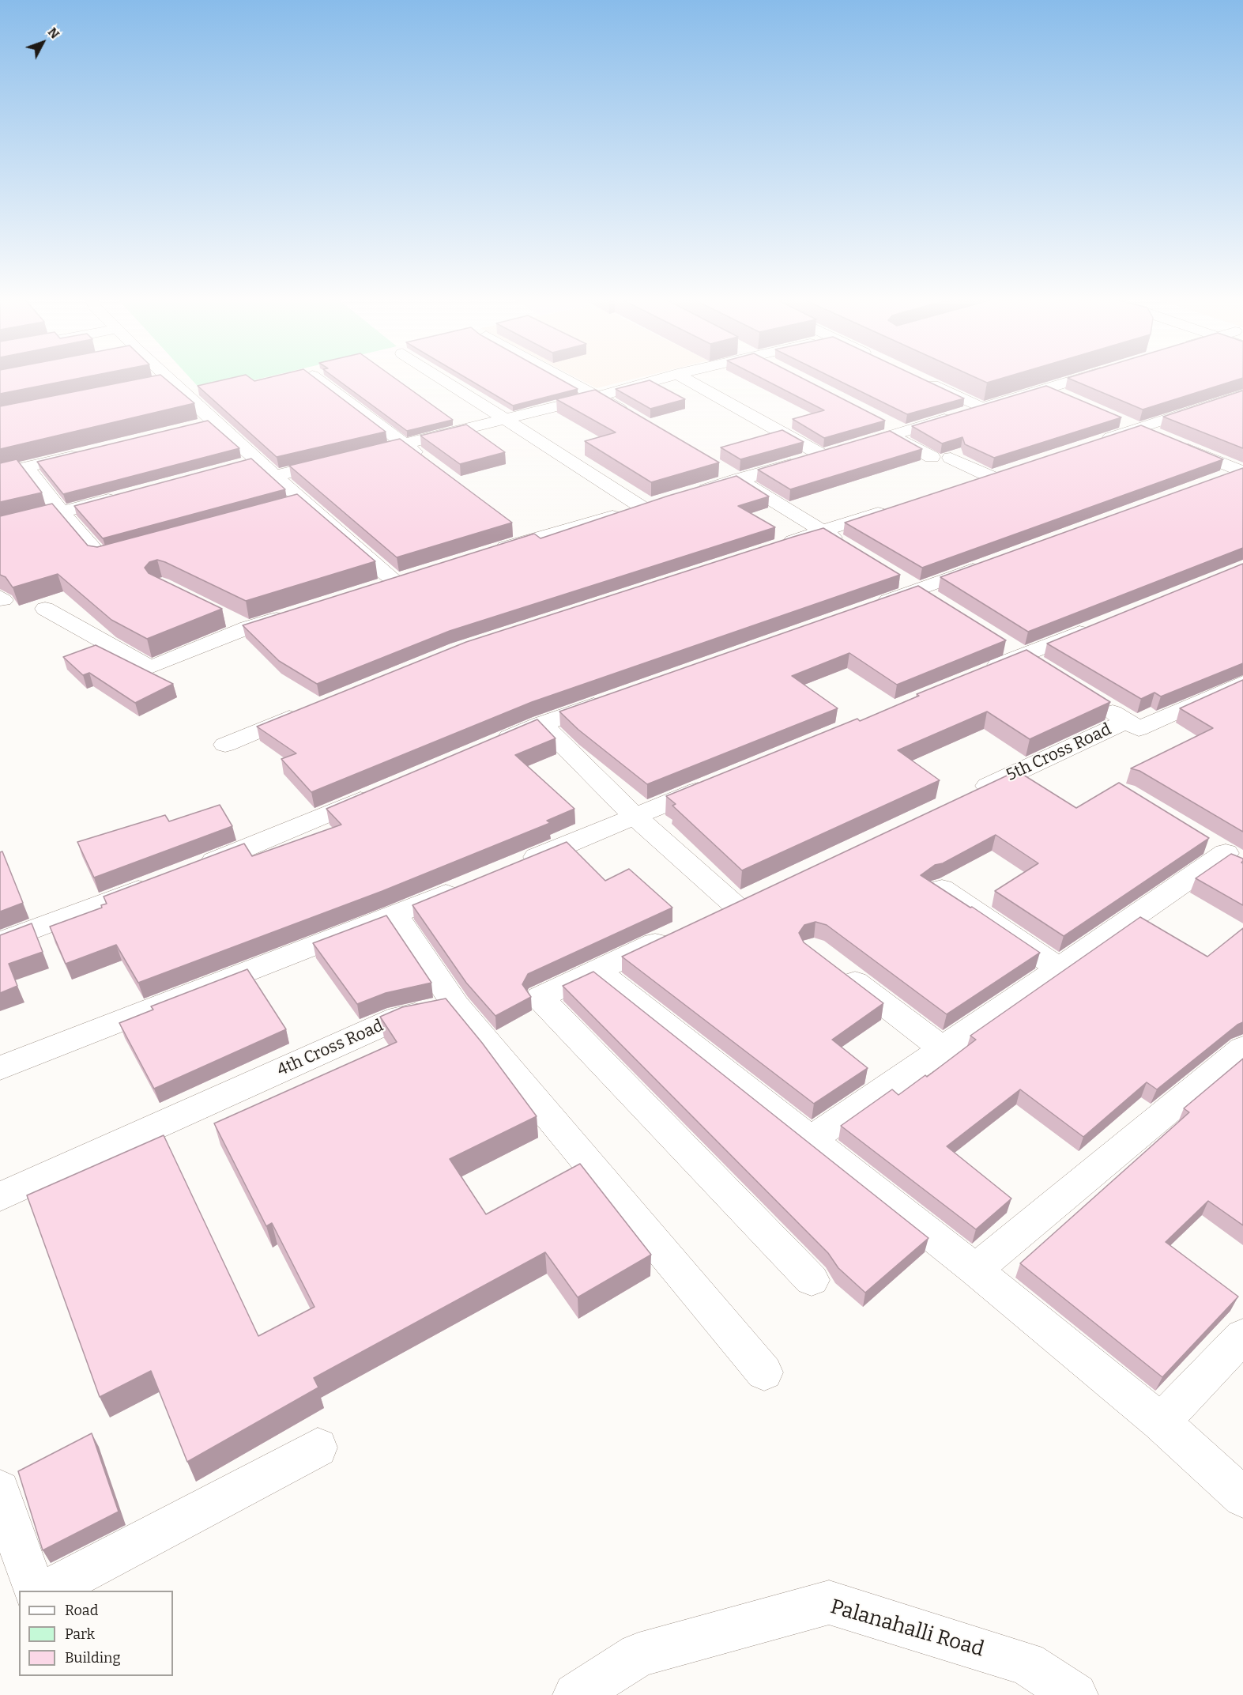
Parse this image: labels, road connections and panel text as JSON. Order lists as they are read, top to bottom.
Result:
{
  "streets": {
    "street": ["5th Cross Road", "4th Cross Road", "Palanahalli Road"]
  },
  "legend": ["Road", "Park", "Building"],
  "north": "top right"
}
